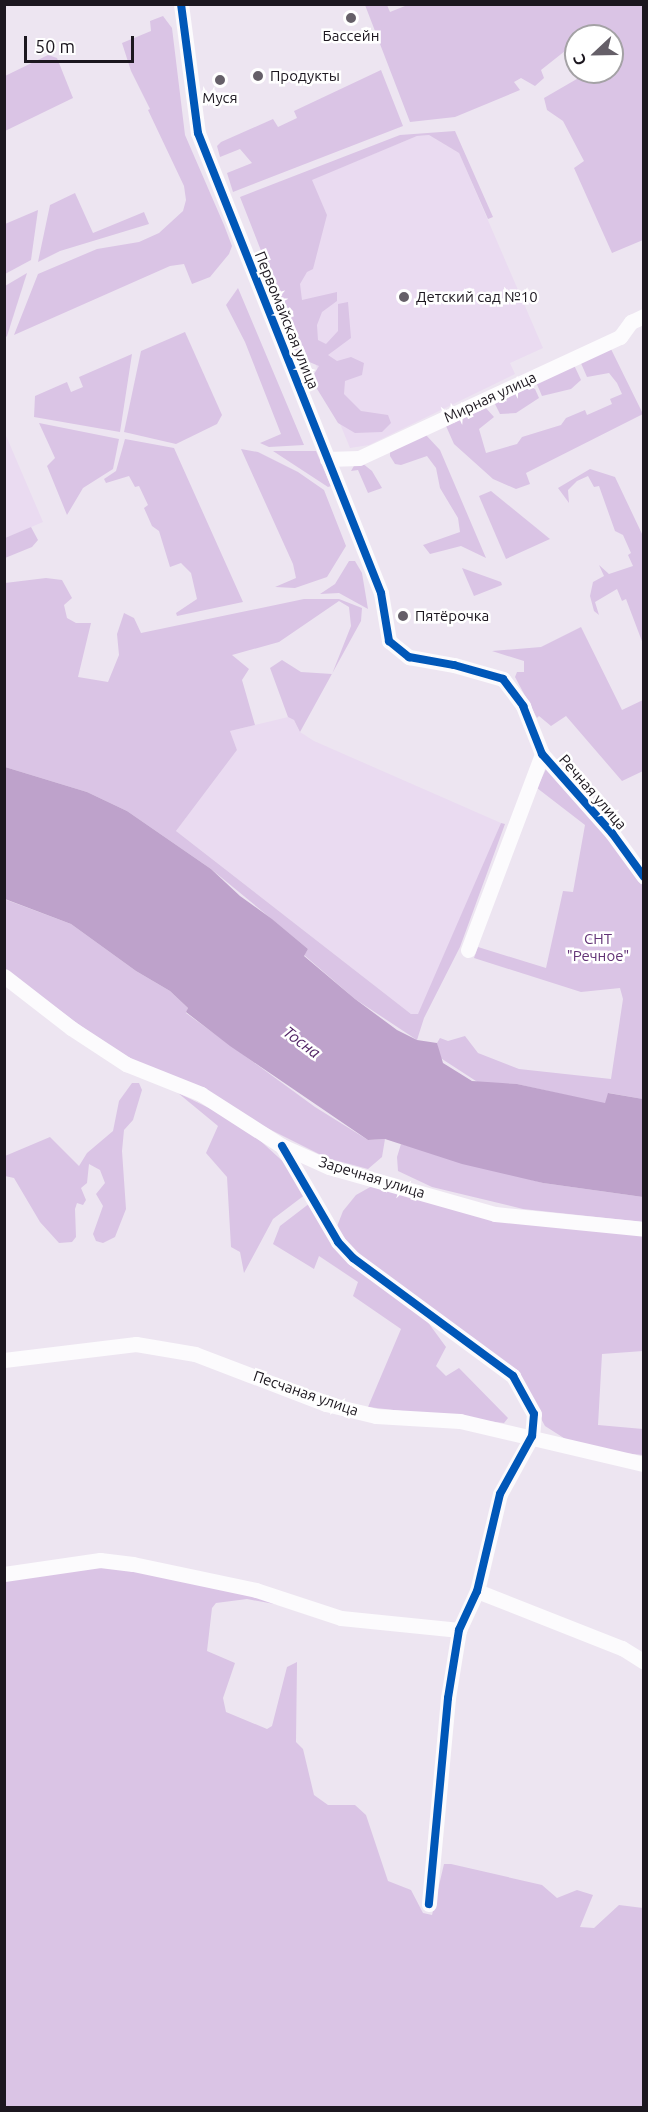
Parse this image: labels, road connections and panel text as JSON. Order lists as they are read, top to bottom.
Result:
{
  "streets": {
    "street": [
      "Первомайская улица",
      "Мирная улица",
      "Речная улица",
      "Заречная улица",
      "Песчаная улица"
    ]
  },
  "crossings": [
    ["Первомайская улица", "Мирная улица"],
    ["Первомайская улица", "Речная улица"]
  ],
  "water": ["Тосна"],
  "parks": ["СНТ \"Речное\""],
  "places": [
    "Бассейн",
    "Продукты",
    "Муся",
    "Детский сад №10",
    "Пятёрочка"
  ],
  "scale_bar": "50 m",
  "north": "left"
}
